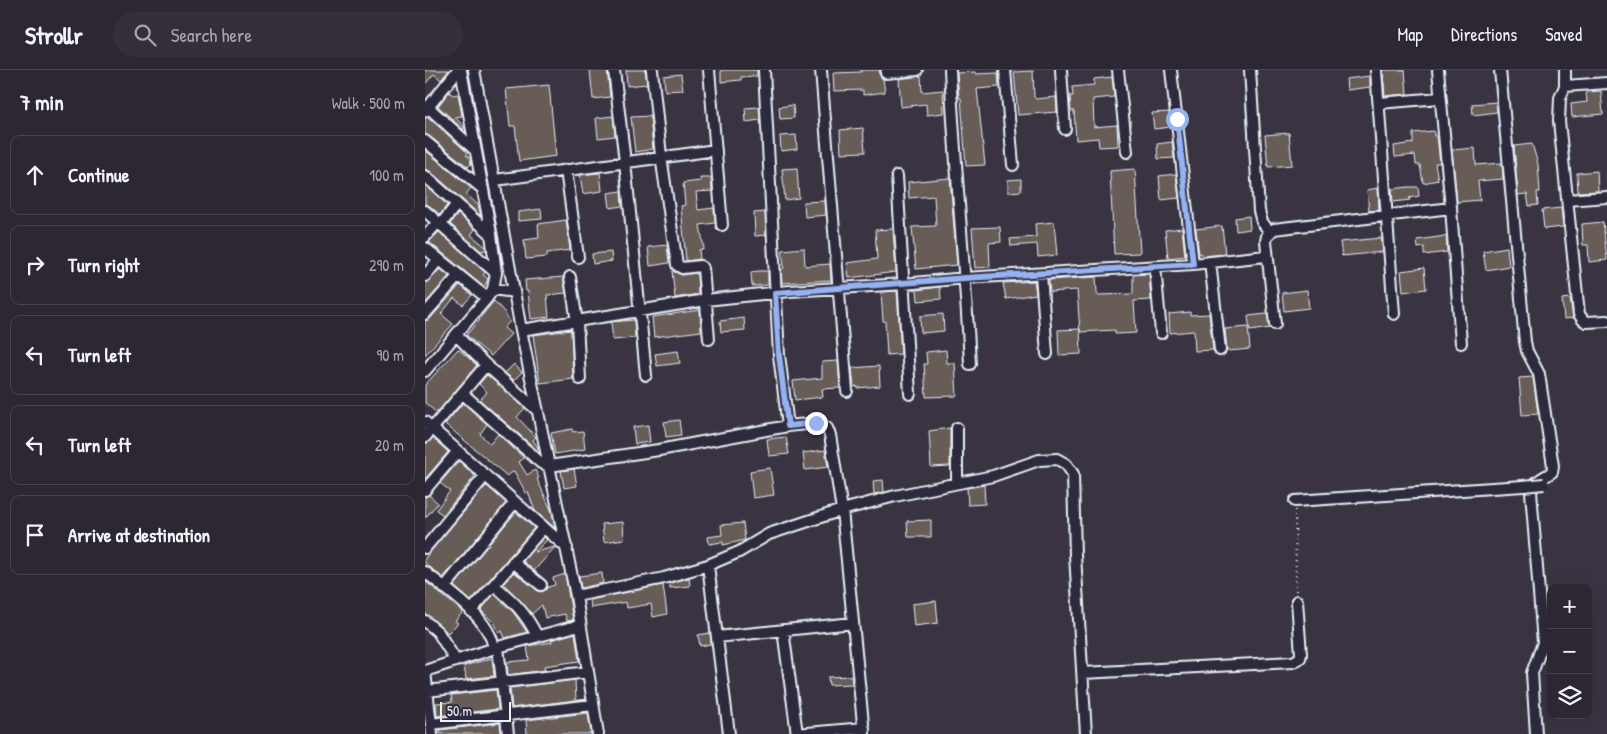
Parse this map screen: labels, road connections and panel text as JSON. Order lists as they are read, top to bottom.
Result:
{
  "scale_bar": "50 m",
  "page": {
    "header": "Strollr",
    "search": "Search here",
    "nav": ["Map", "Directions", "Saved"],
    "heading": ["7 min", "Walk · 500 m"],
    "list": [
      ["Continue", "100 m"],
      ["Turn right", "290 m"],
      ["Turn left", "90 m"],
      ["Turn left", "20 m"],
      "Arrive at destination"
    ],
    "map_buttons": ["+", "−"],
    "scale": "50 m"
  }
}
